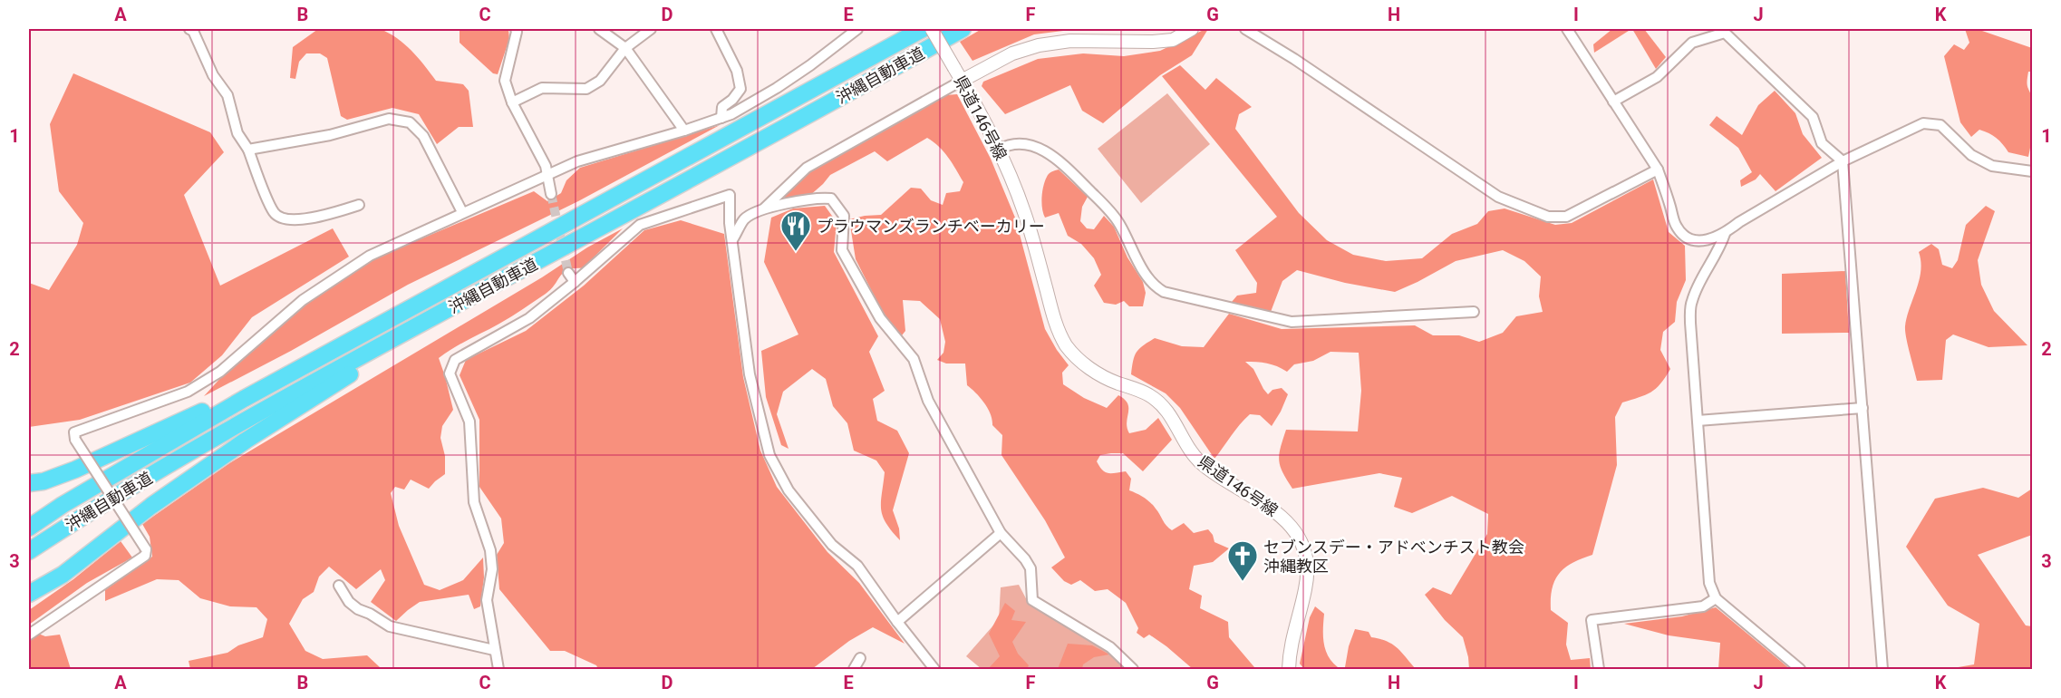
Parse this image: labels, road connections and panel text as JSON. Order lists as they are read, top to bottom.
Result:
{
  "streets": {
    "highway": ["沖縄自動車道"],
    "main road": ["県道146号線"]
  },
  "places": {
    "restaurant": ["プラウマンズランチベーカリー"],
    "church": ["セブンスデー・アドベンチスト教会 沖縄教区"]
  },
  "grid": {
    "columns": [
      "A",
      "B",
      "C",
      "D",
      "E",
      "F",
      "G",
      "H",
      "I",
      "J",
      "K"
    ],
    "rows": ["1", "2", "3"]
  }
}
